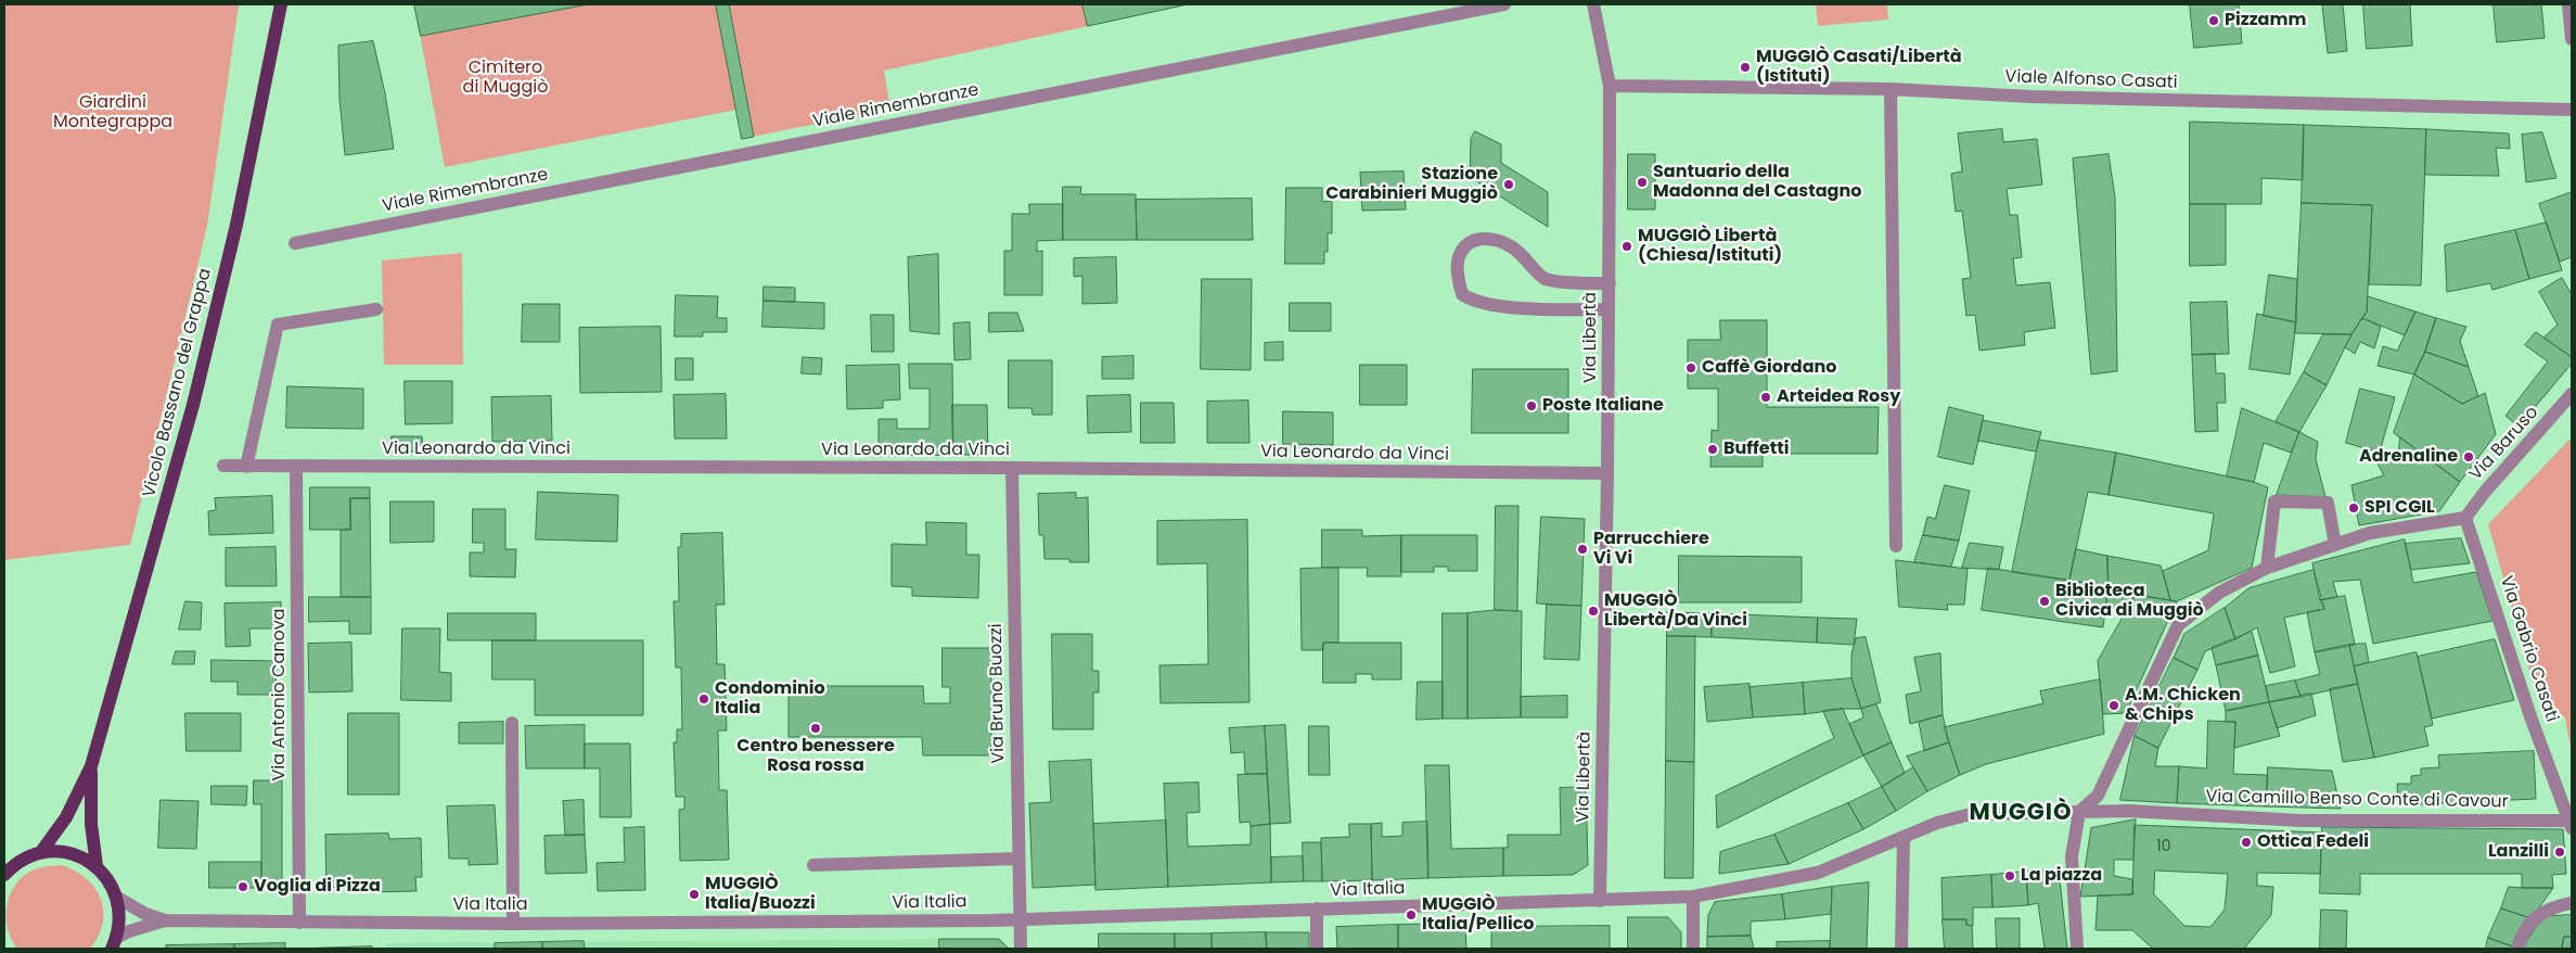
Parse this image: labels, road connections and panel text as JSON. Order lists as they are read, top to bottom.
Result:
{
  "streets": {
    "main road": ["Vicolo Bassano del Grappa", "Via Italia"],
    "street": [
      "Viale Alfonso Casati",
      "Viale Rimembranze",
      "Via Libertà",
      "Via Baruso",
      "Via Leonardo da Vinci",
      "Via Gabrio Casati",
      "Via Bruno Buozzi",
      "Via Antonio Canova",
      "Via Camillo Benso Conte di Cavour"
    ]
  },
  "crossings": [
    ["Viale Alfonso Casati", "Via Libertà"],
    ["Via Libertà", "Via Leonardo da Vinci"],
    ["Via Libertà", "Via Italia"],
    ["Vicolo Bassano del Grappa", "Via Italia"],
    ["Via Baruso", "Via Gabrio Casati"],
    ["Via Leonardo da Vinci", "Via Bruno Buozzi"],
    ["Via Leonardo da Vinci", "Via Antonio Canova"],
    ["Via Gabrio Casati", "Via Camillo Benso Conte di Cavour"],
    ["Via Bruno Buozzi", "Via Italia"],
    ["Via Antonio Canova", "Via Italia"],
    ["Via Camillo Benso Conte di Cavour", "Via Italia"]
  ],
  "districts": ["MUGGIÒ"],
  "parks": ["Cimitero di Muggiò", "Giardini Montegrappa"],
  "places": [
    "Pizzamm",
    "MUGGIÒ Casati/Libertà (Istituti)",
    "Santuario della Madonna del Castagno",
    "Stazione Carabinieri Muggiò",
    "MUGGIÒ Libertà (Chiesa/Istituti)",
    "Caffè Giordano",
    "Arteidea Rosy",
    "Poste Italiane",
    "Buffetti",
    "Adrenaline",
    "SPI CGIL",
    "Parrucchiere Vi Vi",
    "Biblioteca Civica di Muggiò",
    "MUGGIÒ Libertà/Da Vinci",
    "Condominio Italia",
    "A.M. Chicken & Chips",
    "Centro benessere Rosa rossa",
    "Ottica Fedeli",
    "Lanzilli",
    "La piazza",
    "Voglia di Pizza",
    "MUGGIÒ Italia/Buozzi",
    "MUGGIÒ Italia/Pellico"
  ],
  "house_numbers": ["10"]
}
